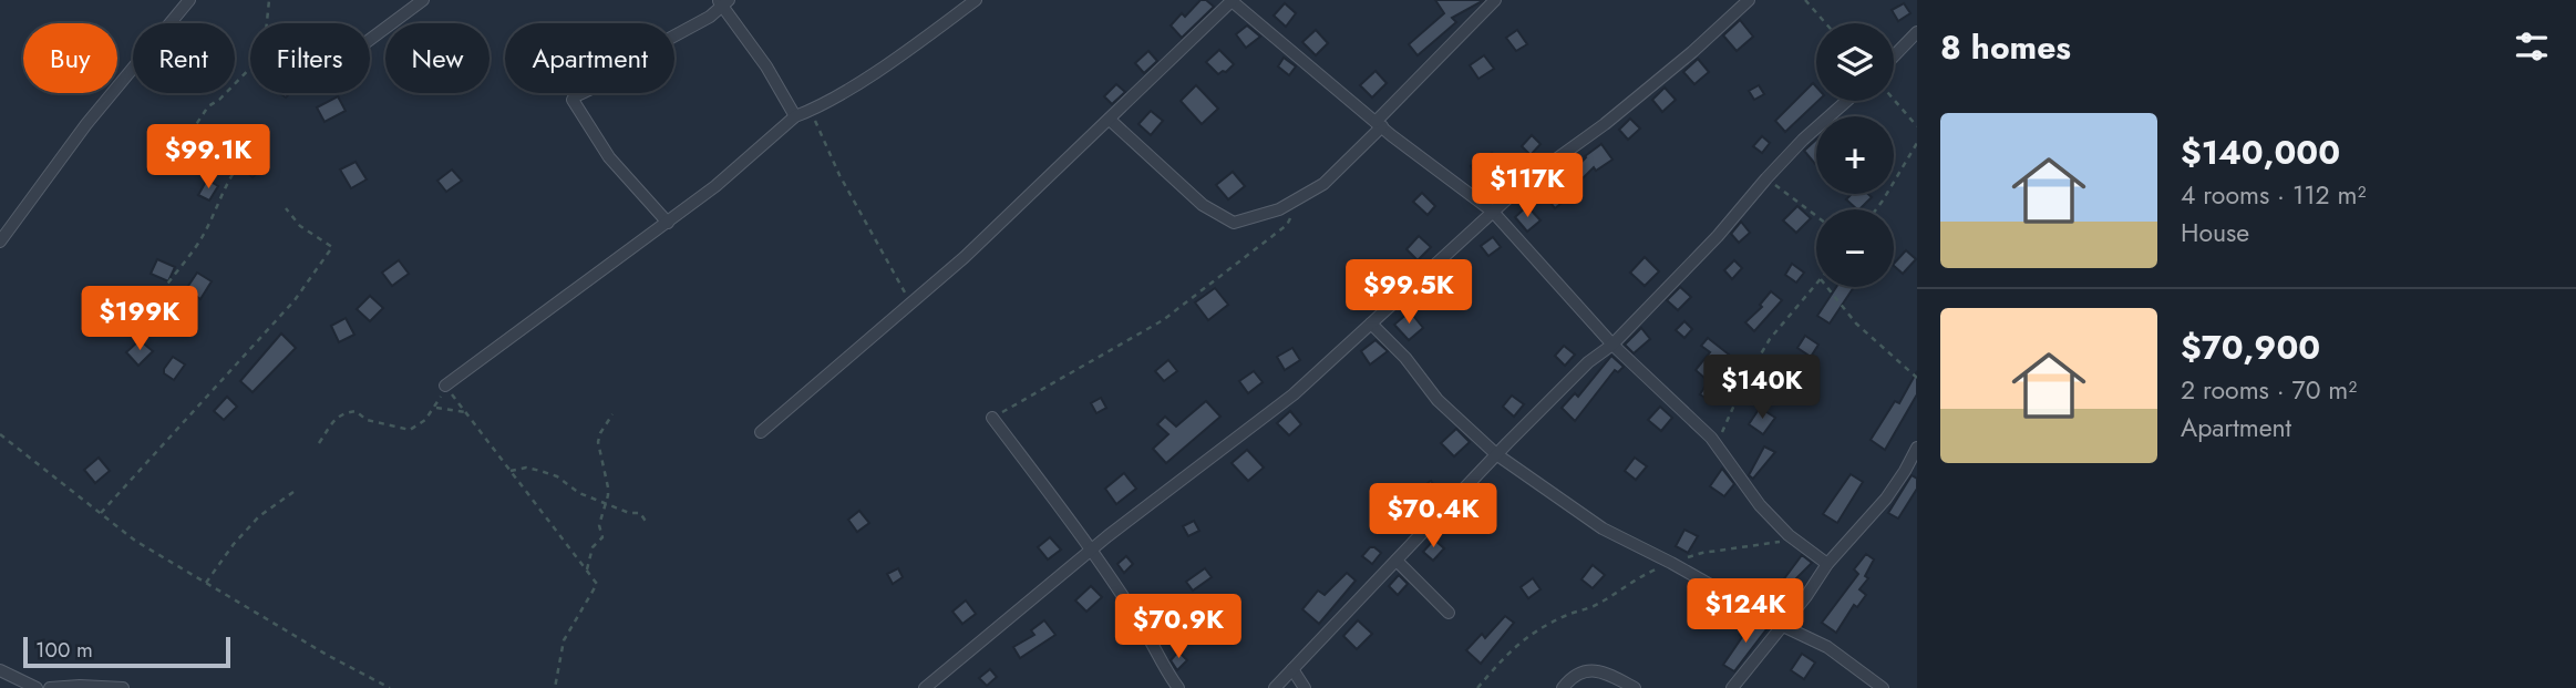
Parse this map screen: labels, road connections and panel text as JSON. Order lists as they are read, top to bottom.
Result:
{
  "scale_bar": "100 m",
  "page": {
    "heading": "8 homes",
    "map_buttons": ["+", "−"],
    "chip": [
      "Buy",
      "Rent",
      "Filters",
      "New",
      "Apartment"
    ],
    "list": [
      {
        "name": "$140,000",
        "note": "4 rooms · 112 m² · House"
      },
      {
        "name": "$70,900",
        "note": "2 rooms · 70 m² · Apartment"
      }
    ],
    "price": [
      "$99.1K",
      "$117K",
      "$99.5K",
      "$199K",
      "$140K",
      "$70.4K",
      "$124K",
      "$70.9K"
    ],
    "scale": "100 m"
  }
}
